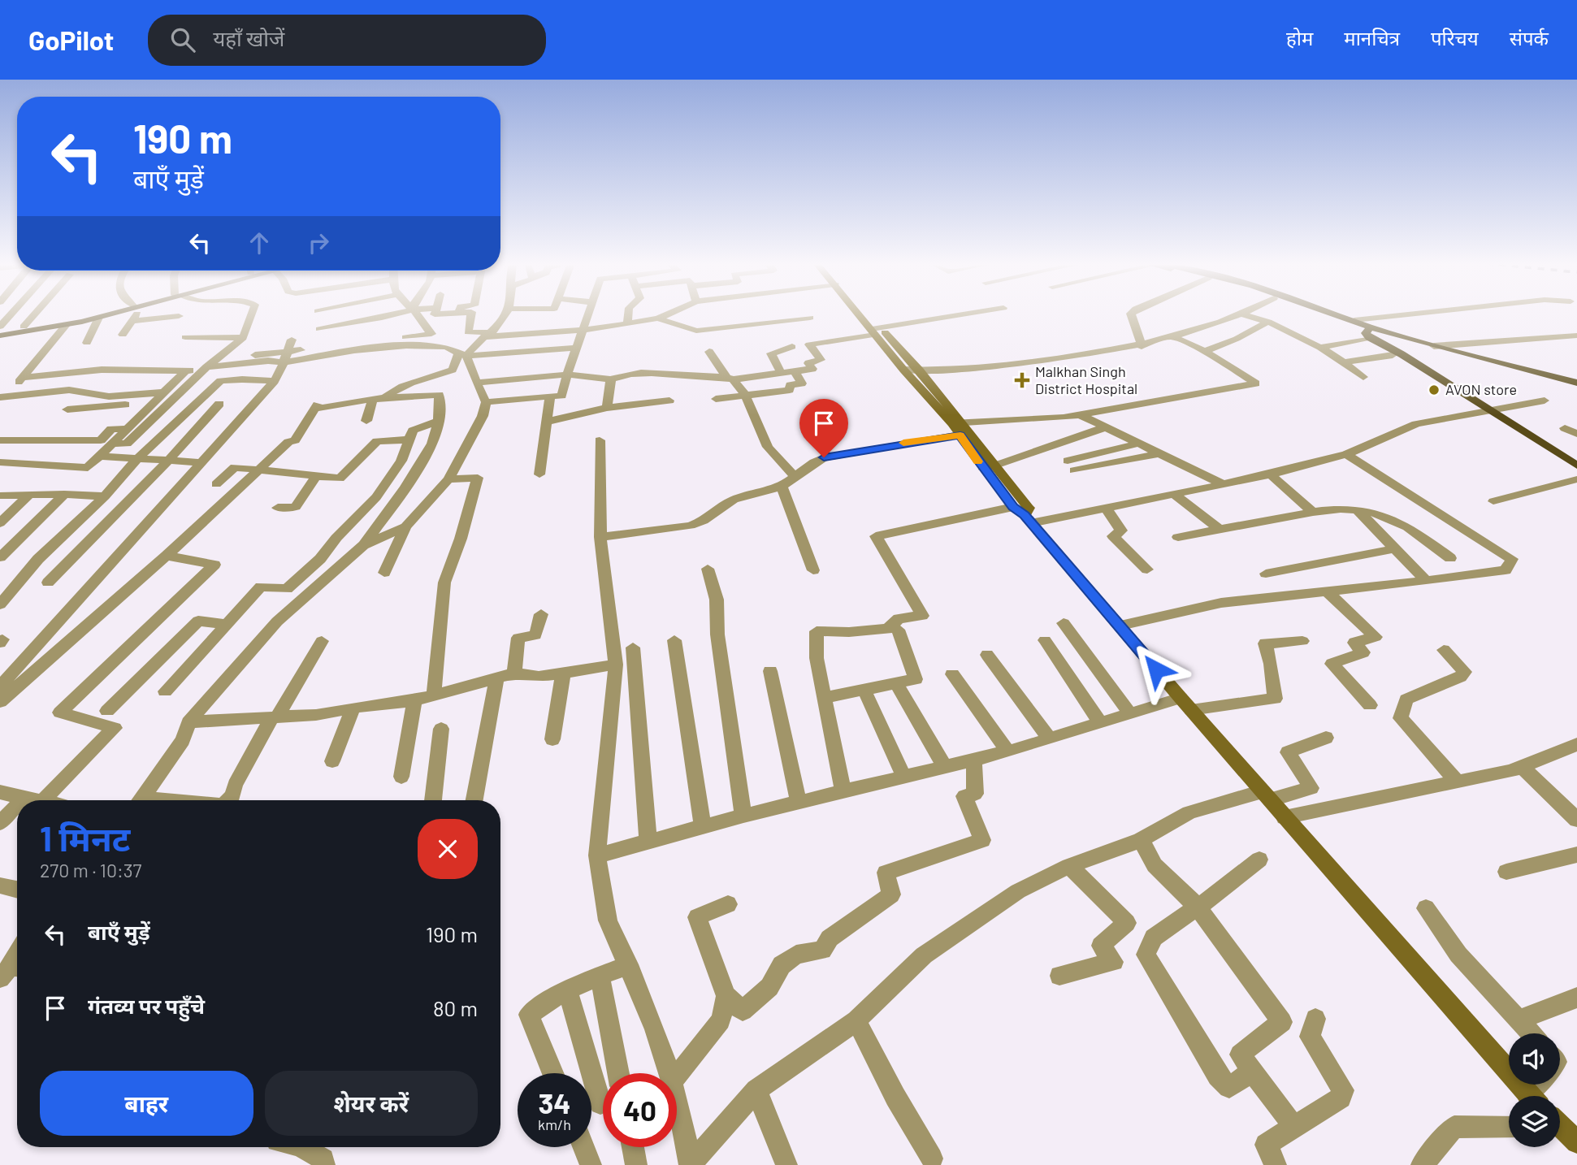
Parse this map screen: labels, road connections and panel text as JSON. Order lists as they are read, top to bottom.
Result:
{
  "places": {
    "health": ["Malkhan Singh District Hospital"],
    "other": ["AVON store"]
  },
  "page": {
    "header": "GoPilot",
    "search": "यहाँ खोजें",
    "nav": [
      "होम",
      "मानचित्र",
      "परिचय",
      "संपर्क"
    ],
    "turn": ["190 m", "बाएँ मुड़ें"],
    "heading": ["1 मिनट", "270 m · 10:37"],
    "list": [
      {
        "name": "बाएँ मुड़ें",
        "value": "190 m"
      },
      {
        "name": "गंतव्य पर पहुँचे",
        "value": "80 m"
      }
    ],
    "buttons": ["बाहर", "शेयर करें"],
    "speed": "34 km/h",
    "limit": "40"
  }
}
